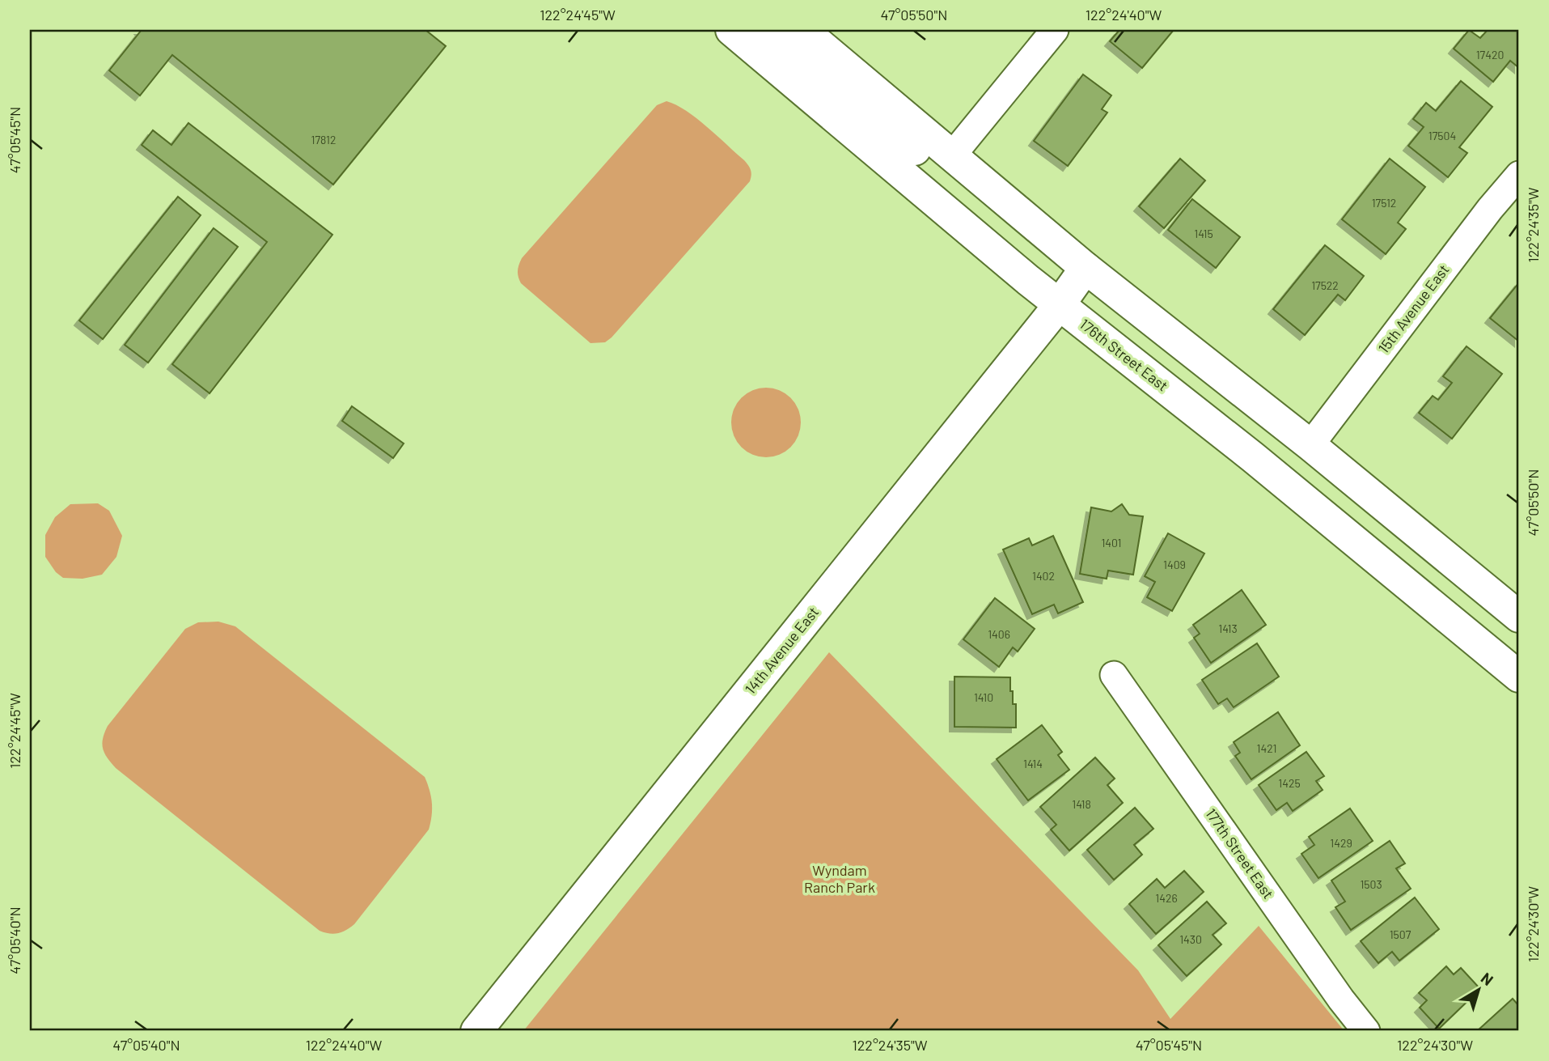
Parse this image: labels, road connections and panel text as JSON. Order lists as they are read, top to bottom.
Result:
{
  "streets": {
    "main road": ["176th Street East", "14th Avenue East"],
    "street": ["15th Avenue East", "177th Street East"]
  },
  "crossings": [
    ["176th Street East", "14th Avenue East"]
  ],
  "parks": ["Wyndam Ranch Park"],
  "house_numbers": [
    "17420",
    "17504",
    "17812",
    "17512",
    "1415",
    "17522",
    "1401",
    "1409",
    "1402",
    "1413",
    "1406",
    "1410",
    "1421",
    "1414",
    "1425",
    "1418",
    "1429",
    "1503",
    "1426",
    "1507",
    "1430"
  ],
  "north": "top right",
  "coordinates": [
    "122°24'45\"W",
    "47°05'50\"N",
    "122°24'40\"W",
    "47°05'45\"N",
    "122°24'35\"W",
    "122°24'30\"W",
    "47°05'40\"N"
  ]
}
